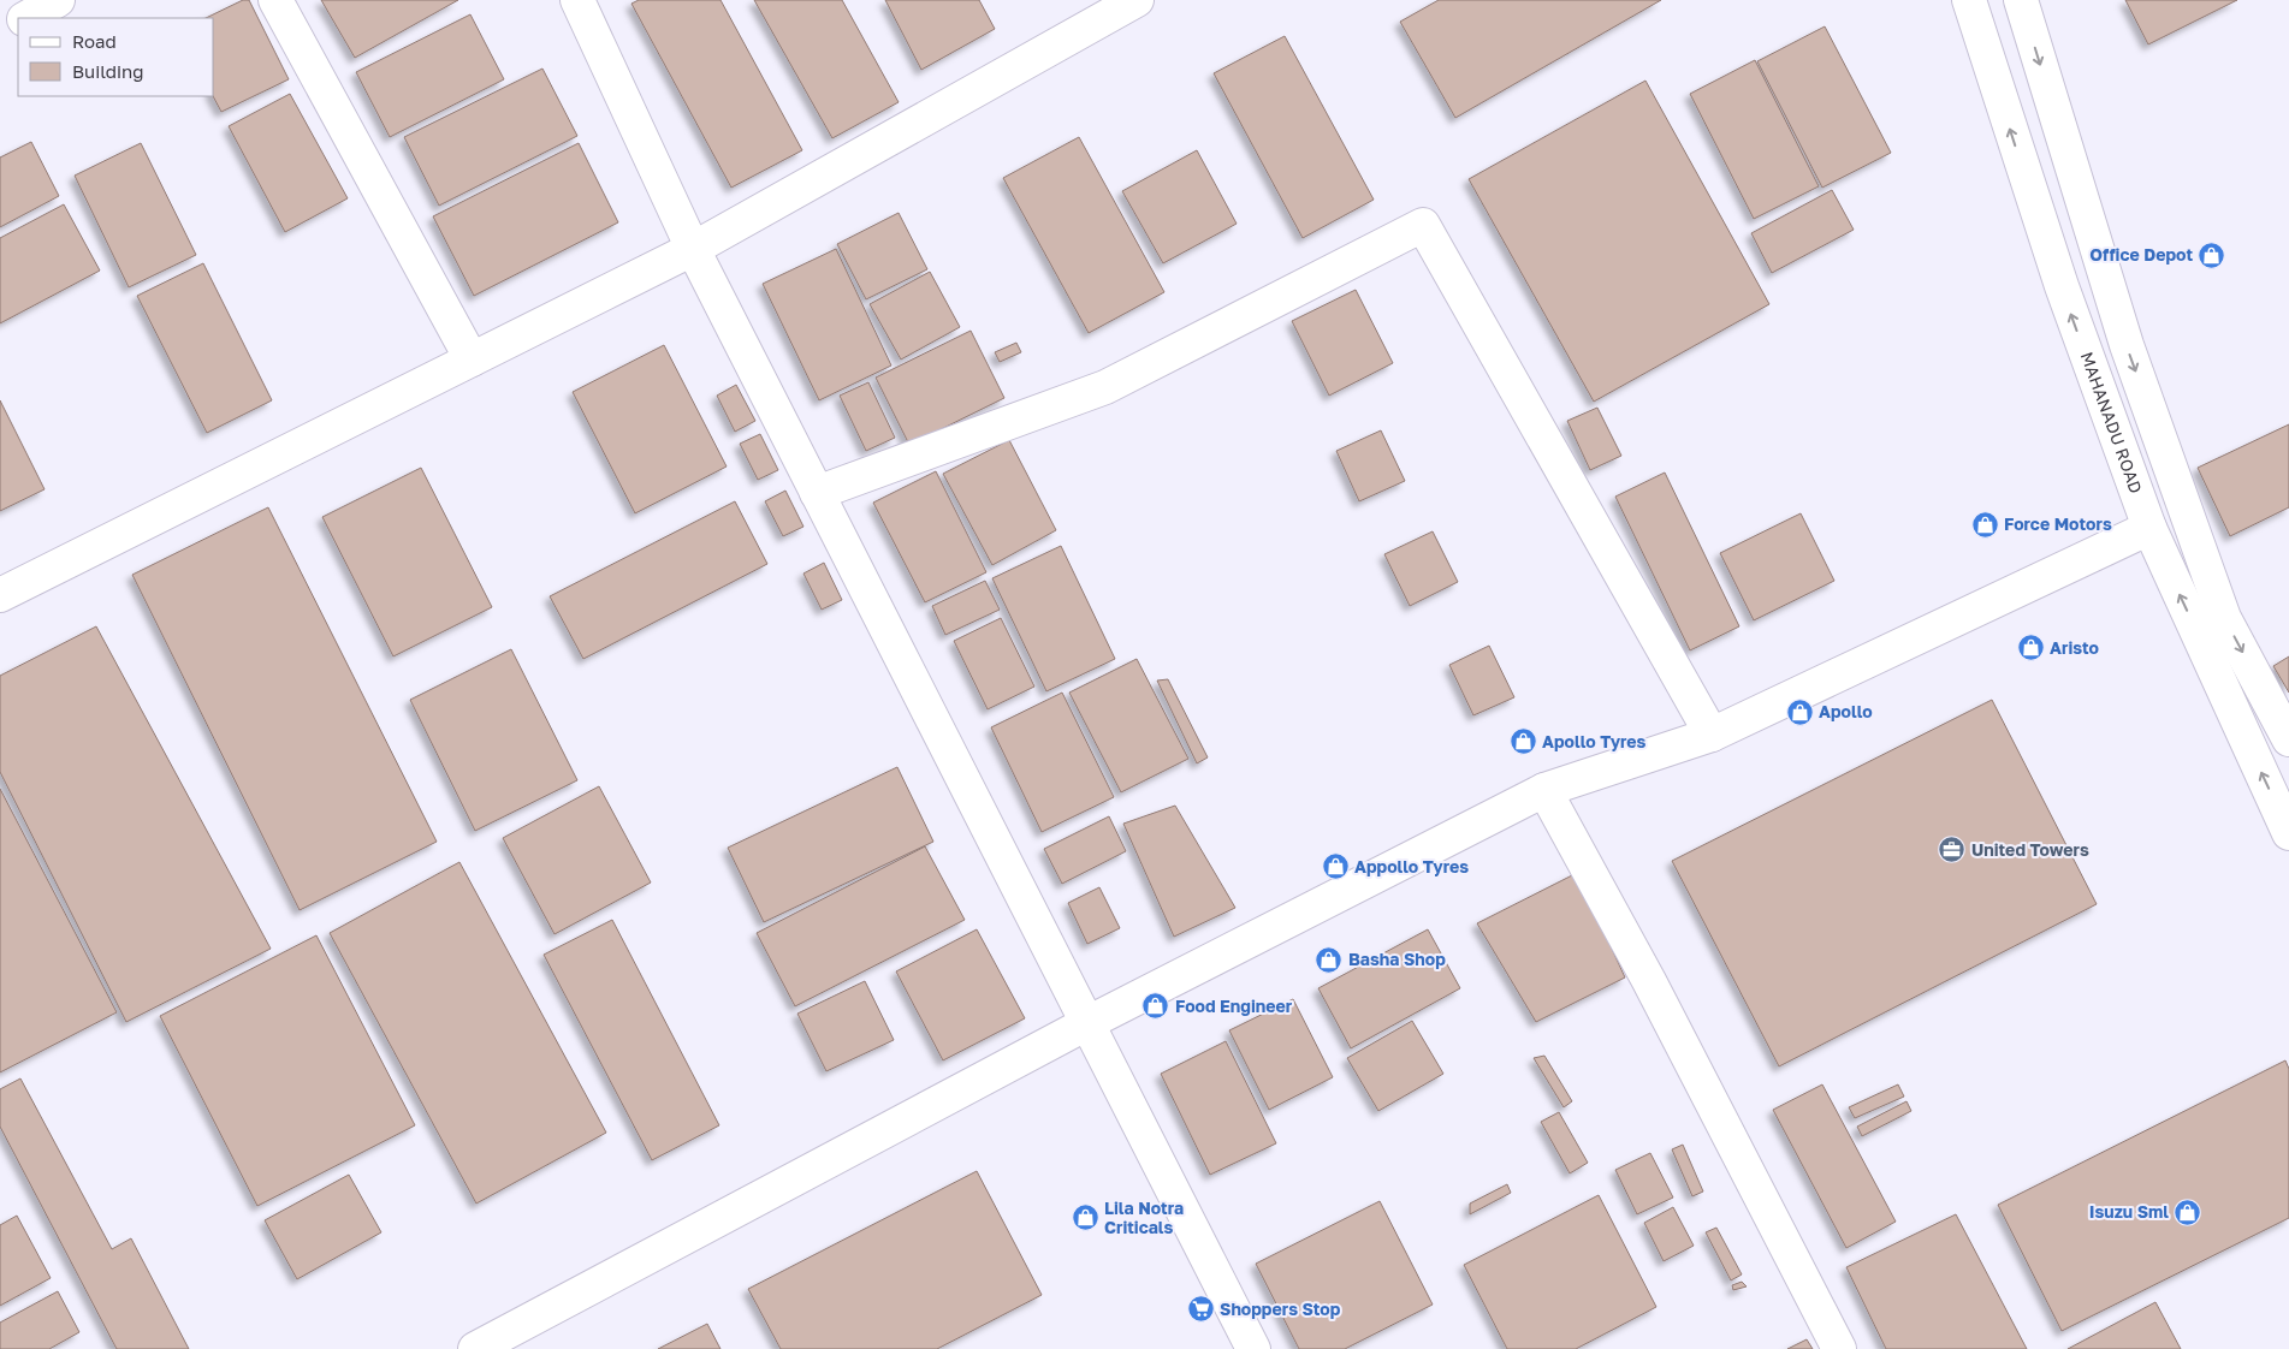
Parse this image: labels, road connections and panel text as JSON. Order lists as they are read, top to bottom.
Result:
{
  "streets": {
    "street": ["MAHANADU ROAD"]
  },
  "places": {
    "shop": [
      "Office Depot",
      "Force Motors",
      "Aristo",
      "Apollo",
      "Apollo Tyres",
      "Appollo Tyres",
      "Basha Shop",
      "Food Engineer",
      "Isuzu Sml",
      "Lila Notra Criticals"
    ],
    "office": ["United Towers"],
    "supermarket": ["Shoppers Stop"]
  },
  "legend": ["Road", "Building"]
}
